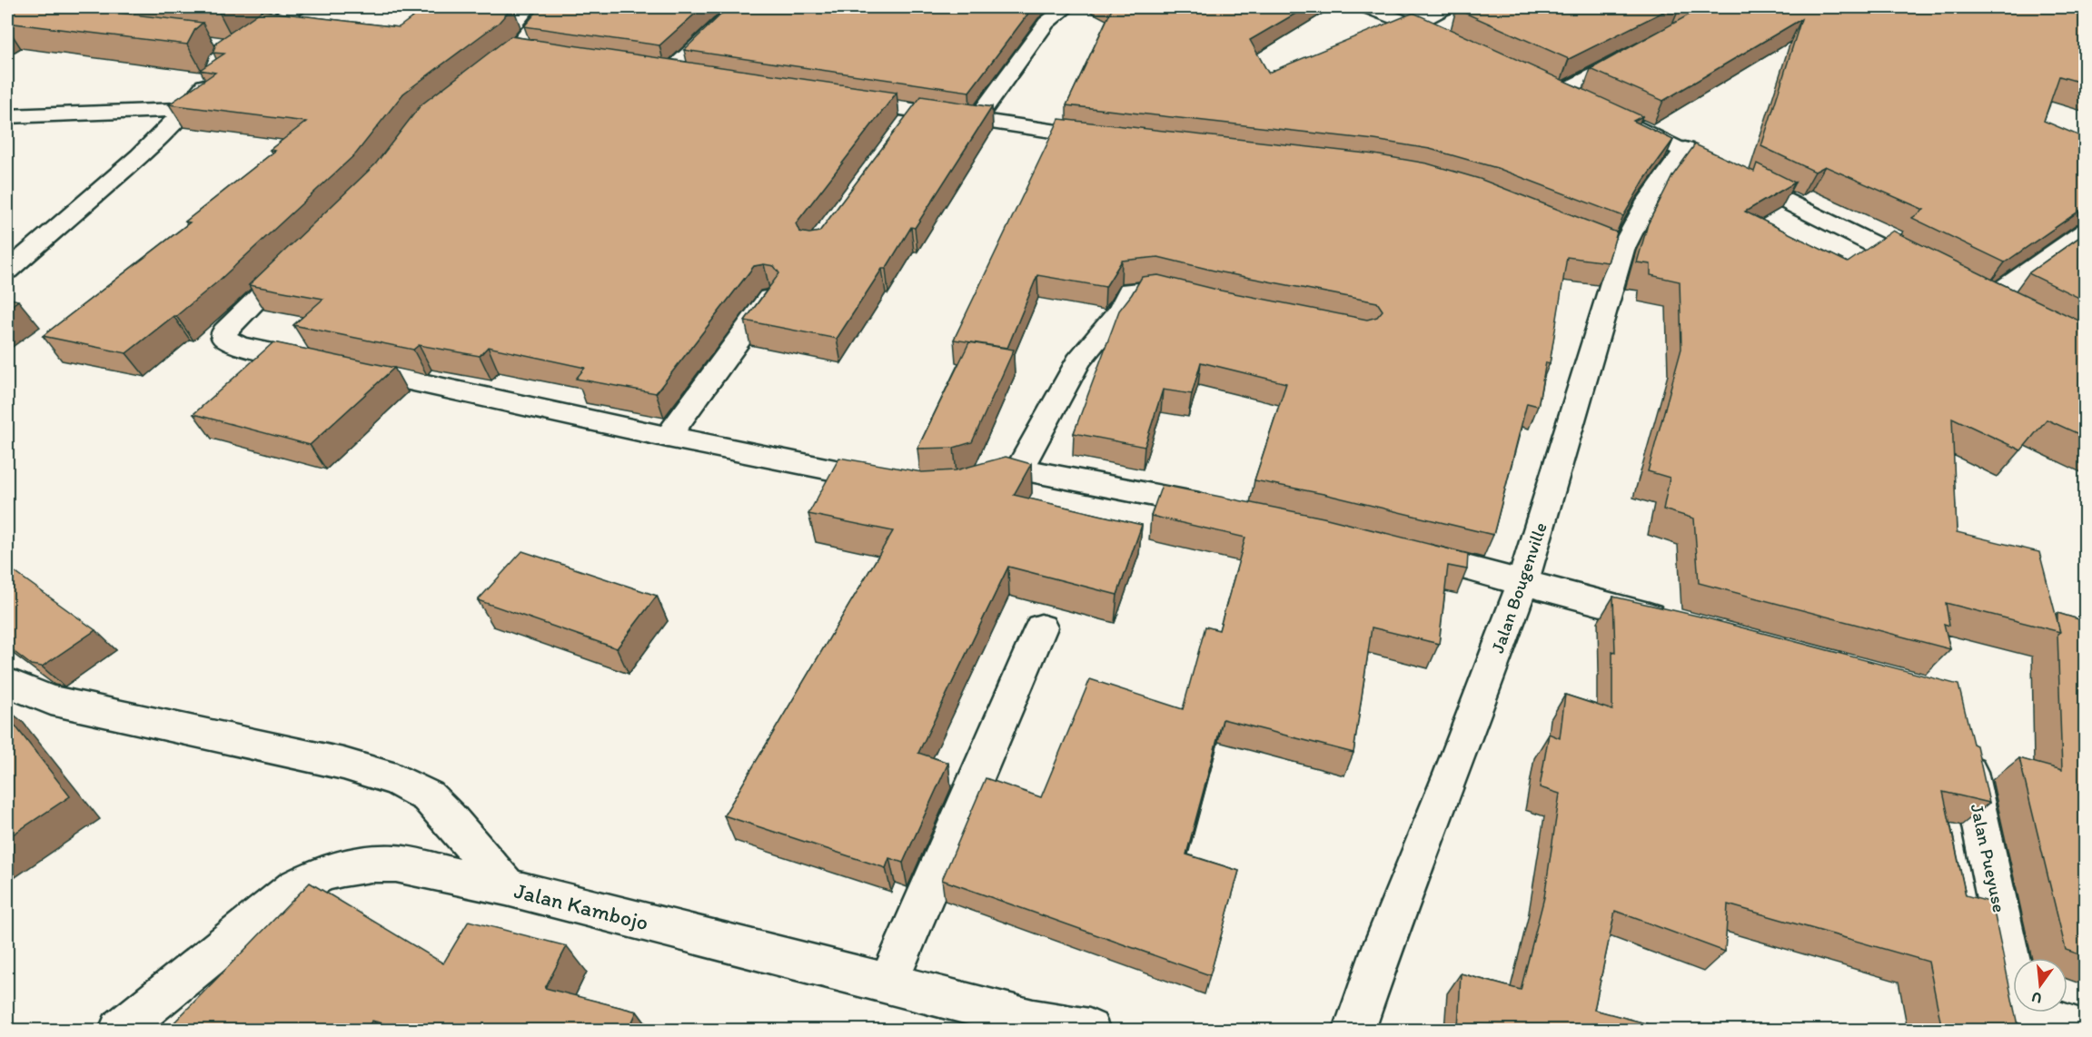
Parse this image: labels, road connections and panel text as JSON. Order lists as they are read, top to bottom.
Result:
{
  "streets": {
    "street": ["Jalan Bougenville", "Jalan Pueyuse", "Jalan Kambojo"]
  },
  "north": "bottom"
}
